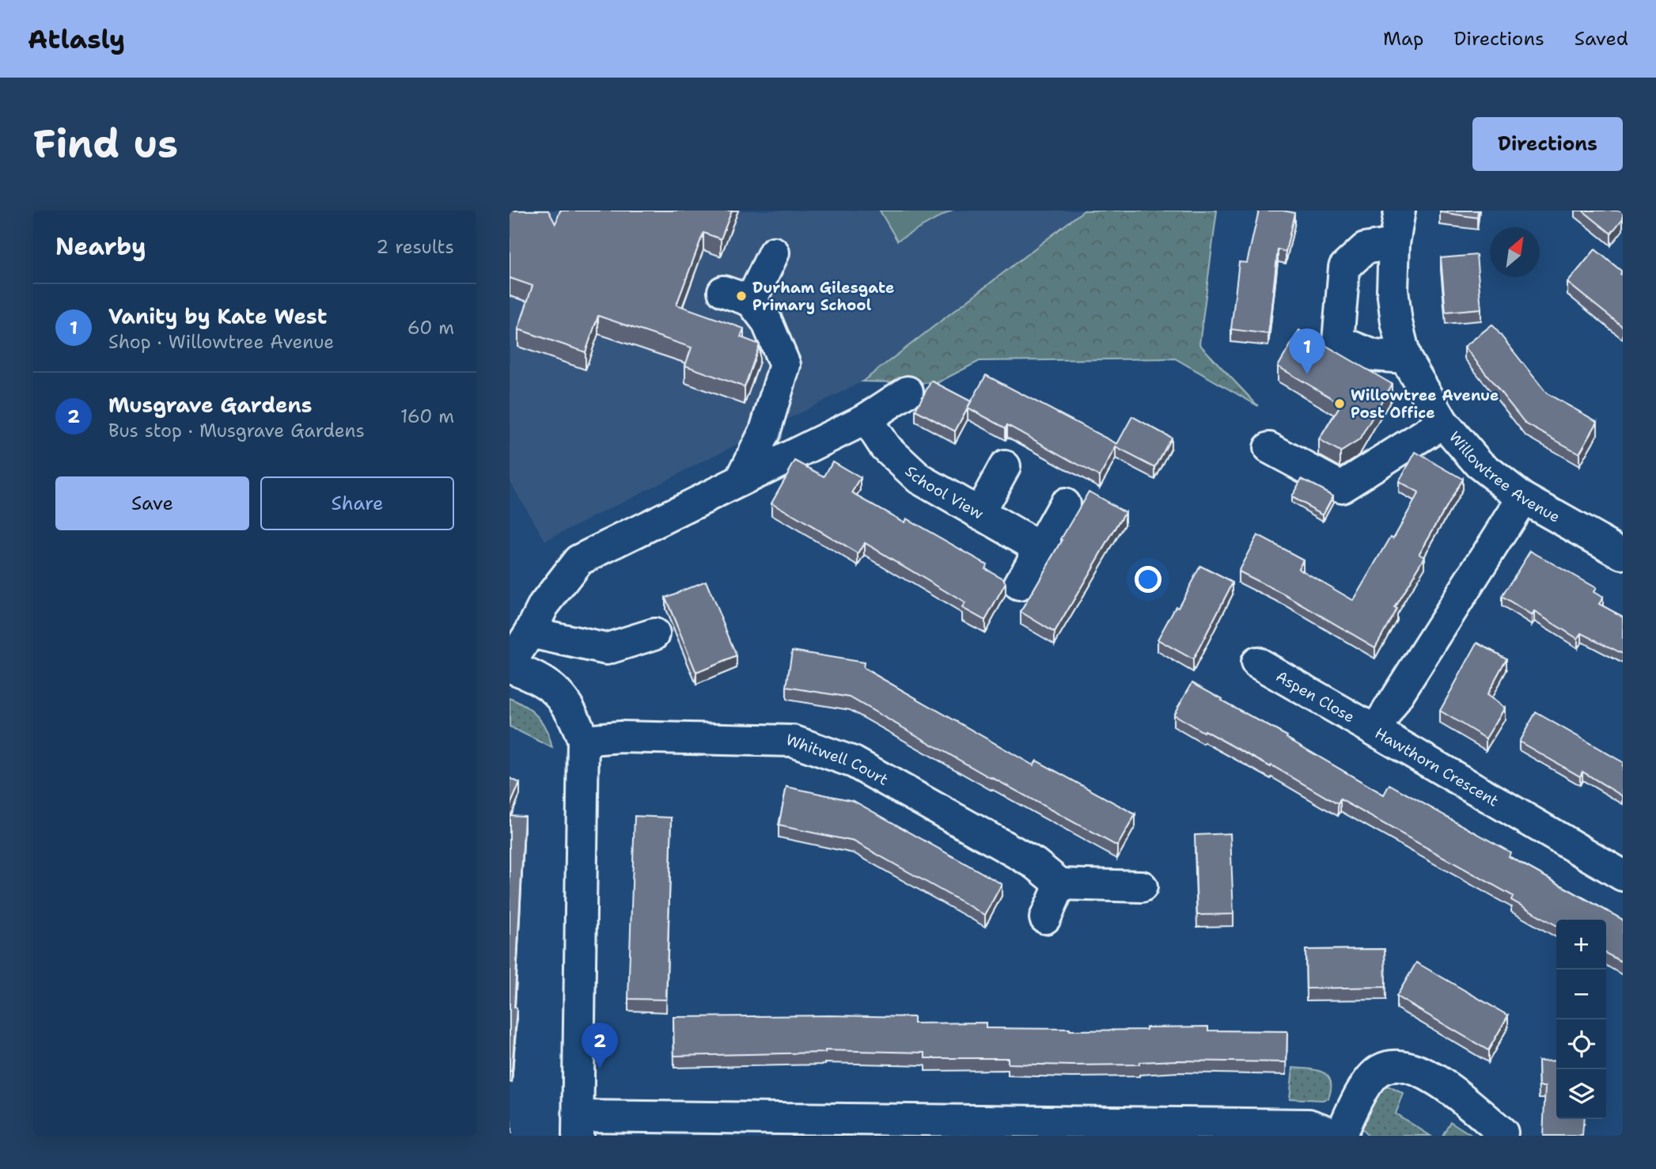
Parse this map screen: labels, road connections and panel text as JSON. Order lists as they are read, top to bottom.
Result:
{
  "streets": {
    "street": [
      "Willowtree Avenue",
      "School View",
      "Aspen Close",
      "Whitwell Court",
      "Hawthorn Crescent"
    ]
  },
  "crossings": [
    ["Willowtree Avenue", "Hawthorn Crescent"],
    ["Aspen Close", "Hawthorn Crescent"]
  ],
  "places": ["Durham Gilesgate Primary School", "Willowtree Avenue Post Office"],
  "north": "top right",
  "page": {
    "header": "Atlasly",
    "nav": ["Map", "Directions", "Saved"],
    "buttons": [
      "Directions",
      ["Save", "Share"]
    ],
    "title": "Find us",
    "heading": ["Nearby", "2 results"],
    "list": [
      {
        "mark": "1",
        "name": "Vanity by Kate West",
        "note": "Shop · Willowtree Avenue",
        "value": "60 m"
      },
      {
        "mark": "2",
        "name": "Musgrave Gardens",
        "note": "Bus stop · Musgrave Gardens",
        "value": "160 m"
      }
    ],
    "pins": ["1", "2"],
    "map_buttons": ["+", "−"]
  }
}
